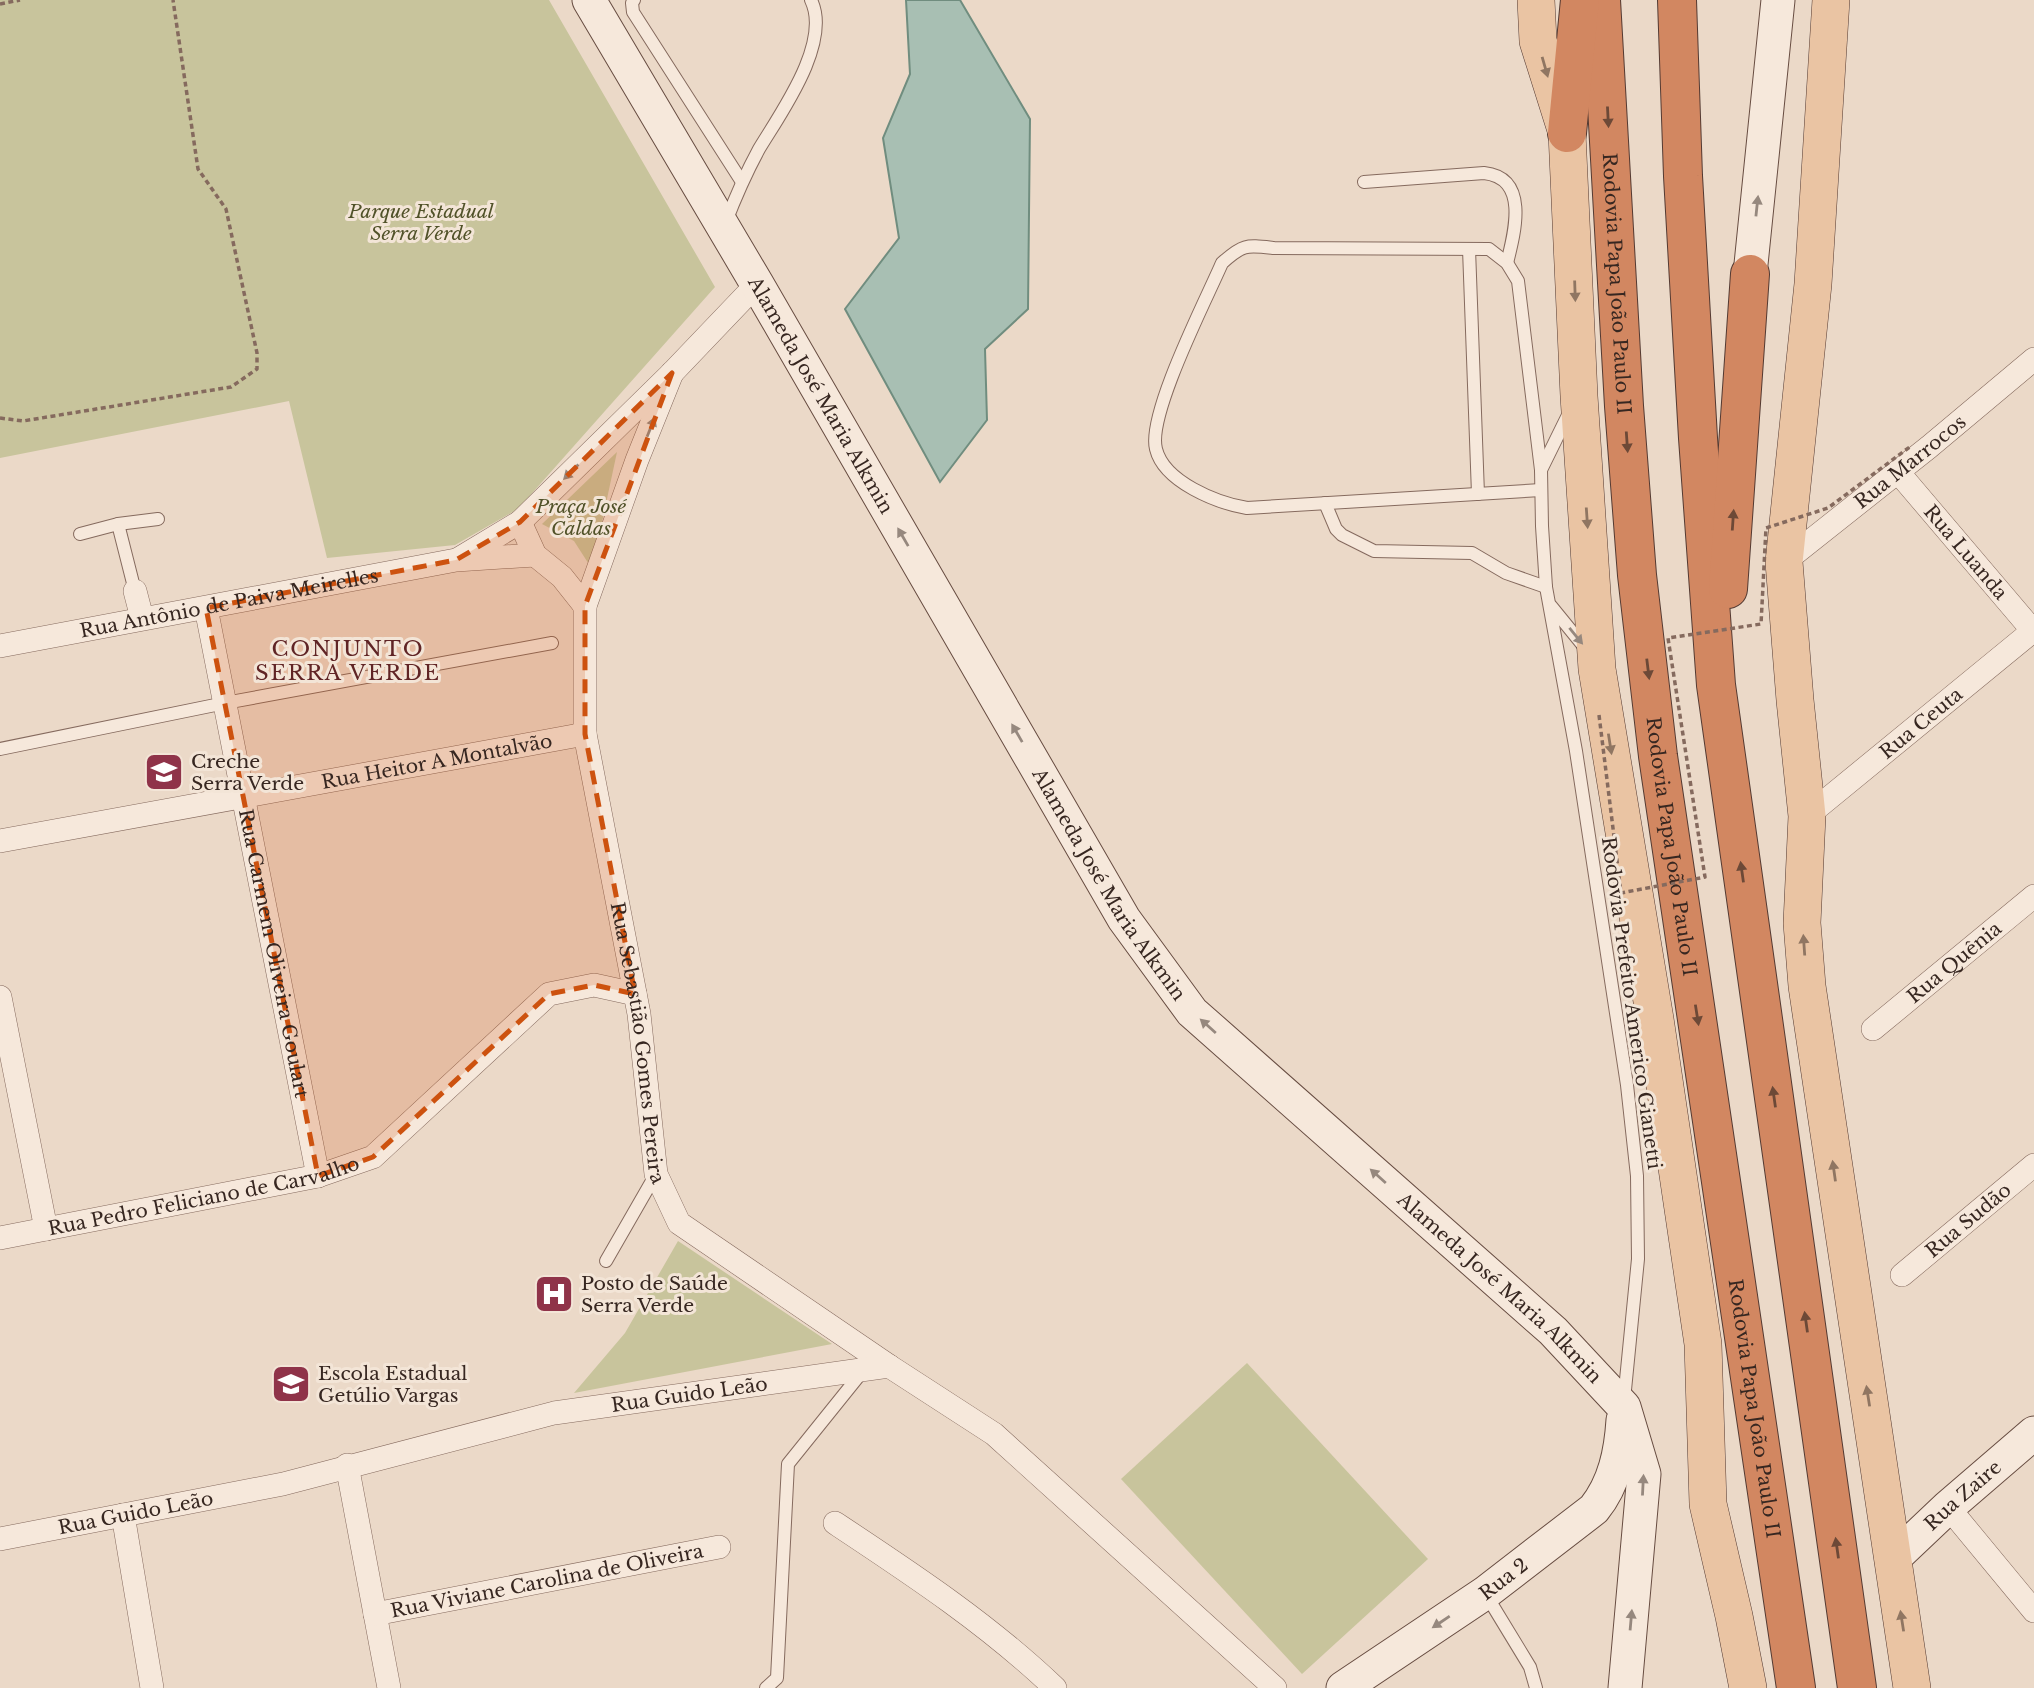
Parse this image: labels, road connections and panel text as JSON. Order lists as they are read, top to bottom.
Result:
{
  "streets": {
    "highway": ["Rodovia Papa João Paulo II"],
    "street": [
      "Alameda José Maria Alkmin",
      "Rua Marrocos",
      "Rua Luanda",
      "Rua Antônio de Paiva Meirelles",
      "Rua Ceuta",
      "Rua Heitor A Montalvão",
      "Rua Carmem Oliveira Goulart",
      "Rua Quênia",
      "Rua Sebastião Gomes Pereira",
      "Rua Pedro Feliciano de Carvalho",
      "Rua Sudão",
      "Rua Guido Leão",
      "Rua Zaire",
      "Rua 2",
      "Rua Viviane Carolina de Oliveira"
    ],
    "lane": ["Rodovia Prefeito Americo Gianetti"]
  },
  "crossings": [
    ["Alameda José Maria Alkmin", "Rodovia Prefeito Americo Gianetti"],
    ["Rua Marrocos", "Rua Luanda"],
    ["Rua Luanda", "Rua Ceuta"],
    ["Rua Antônio de Paiva Meirelles", "Rua Carmem Oliveira Goulart"],
    ["Rua Heitor A Montalvão", "Rua Carmem Oliveira Goulart"],
    ["Rua Heitor A Montalvão", "Rua Sebastião Gomes Pereira"],
    ["Rua Carmem Oliveira Goulart", "Rua Pedro Feliciano de Carvalho"],
    ["Rua Sebastião Gomes Pereira", "Rua Pedro Feliciano de Carvalho"],
    ["Rua Sebastião Gomes Pereira", "Rua Guido Leão"]
  ],
  "one_way": ["Alameda José Maria Alkmin", "Rua 2"],
  "districts": ["CONJUNTO SERRA VERDE"],
  "parks": ["Parque Estadual Serra Verde", "Praça José Caldas"],
  "places": {
    "school or university": ["Creche Serra Verde", "Escola Estadual Getúlio Vargas"],
    "hospital": ["Posto de Saúde Serra Verde"]
  }
}
